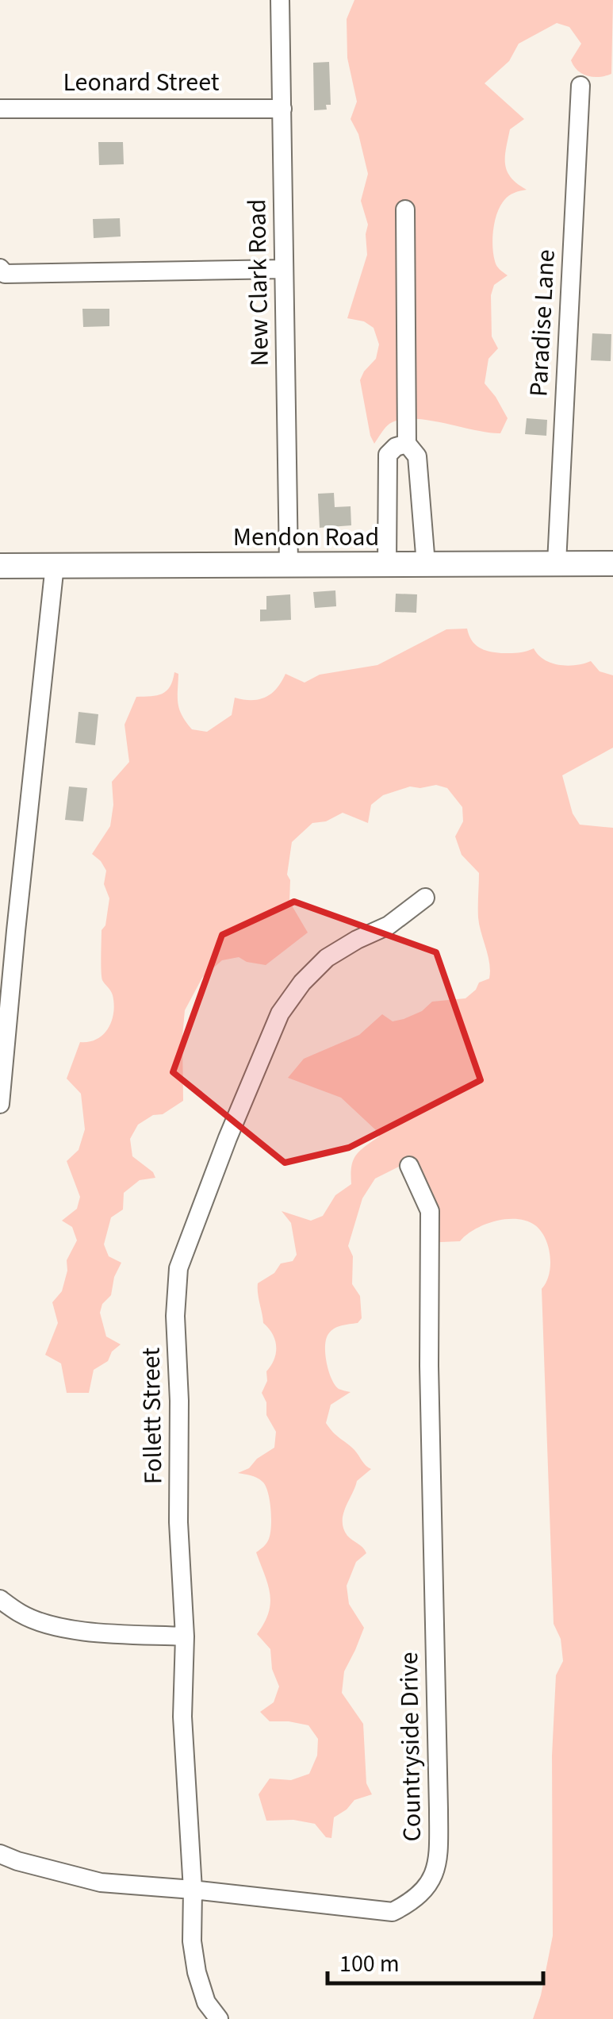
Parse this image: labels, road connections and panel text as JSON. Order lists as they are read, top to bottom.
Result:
{
  "streets": {
    "main road": ["Mendon Road"],
    "street": [
      "Leonard Street",
      "New Clark Road",
      "Paradise Lane",
      "Follett Street",
      "Countryside Drive"
    ]
  },
  "crossings": [
    ["Leonard Street", "New Clark Road"],
    ["New Clark Road", "Mendon Road"],
    ["Paradise Lane", "Mendon Road"],
    ["Follett Street", "Countryside Drive"]
  ],
  "scale_bar": "100 m"
}
